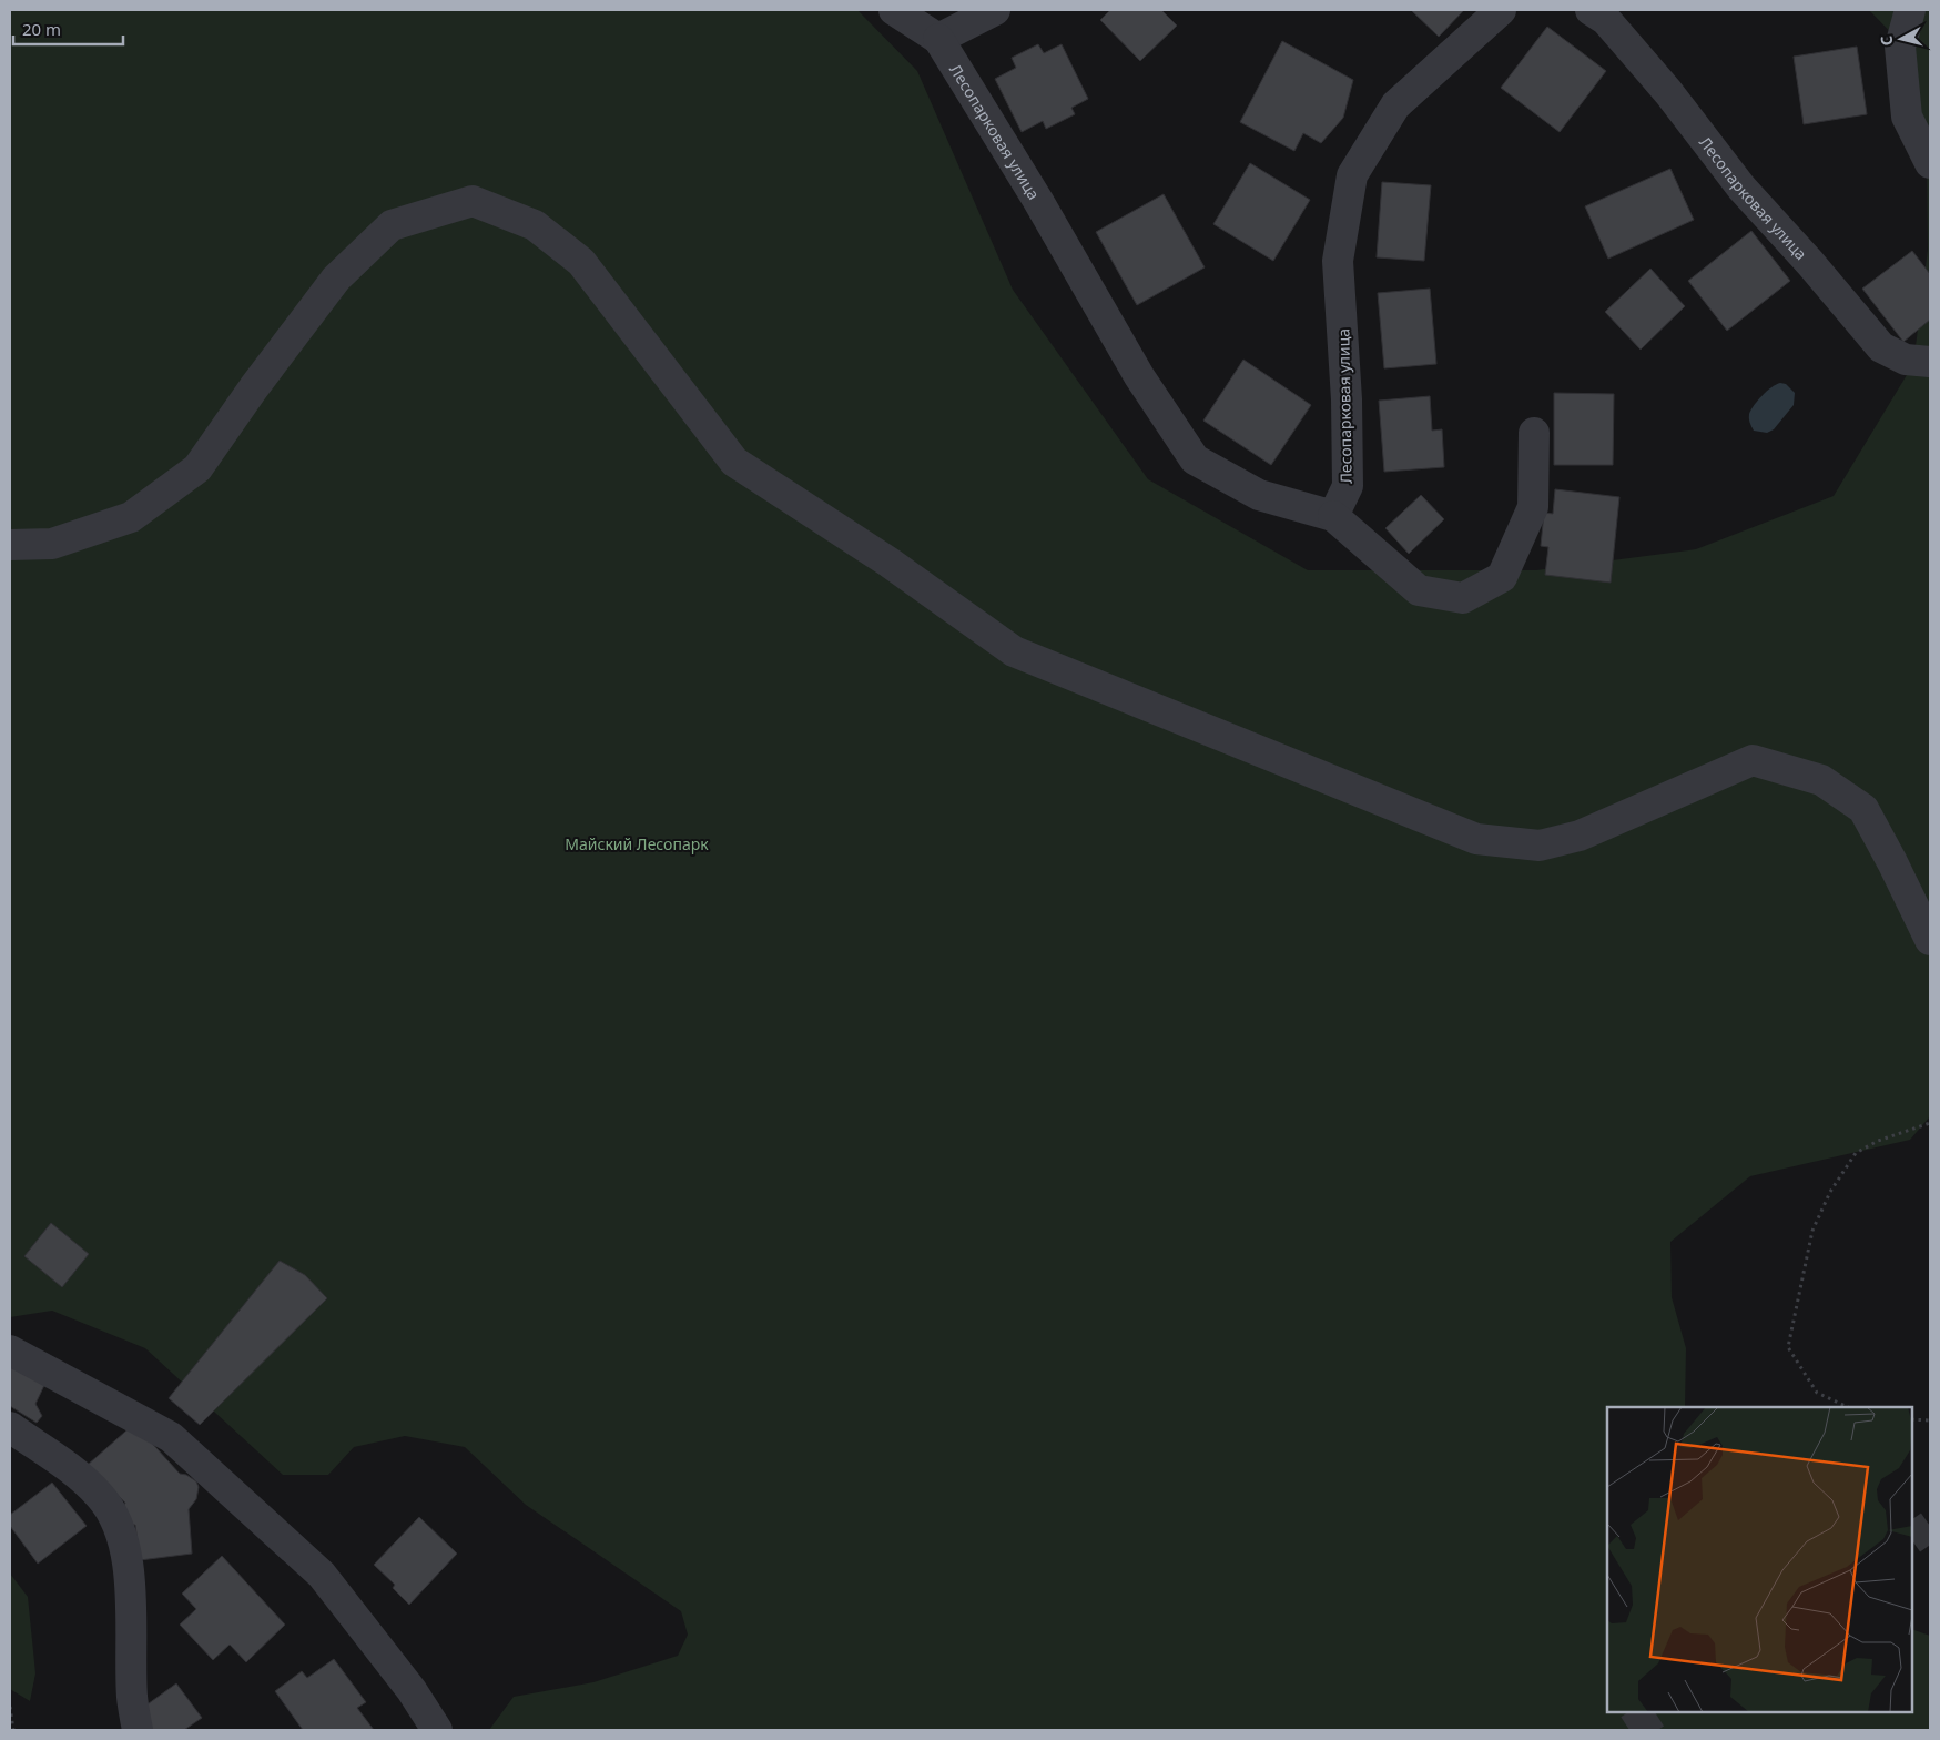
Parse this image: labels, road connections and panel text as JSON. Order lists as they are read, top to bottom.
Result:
{
  "streets": {
    "street": ["Лесопарковая улица"]
  },
  "parks": ["Майский Лесопарк"],
  "scale_bar": "20 m",
  "north": "left"
}
